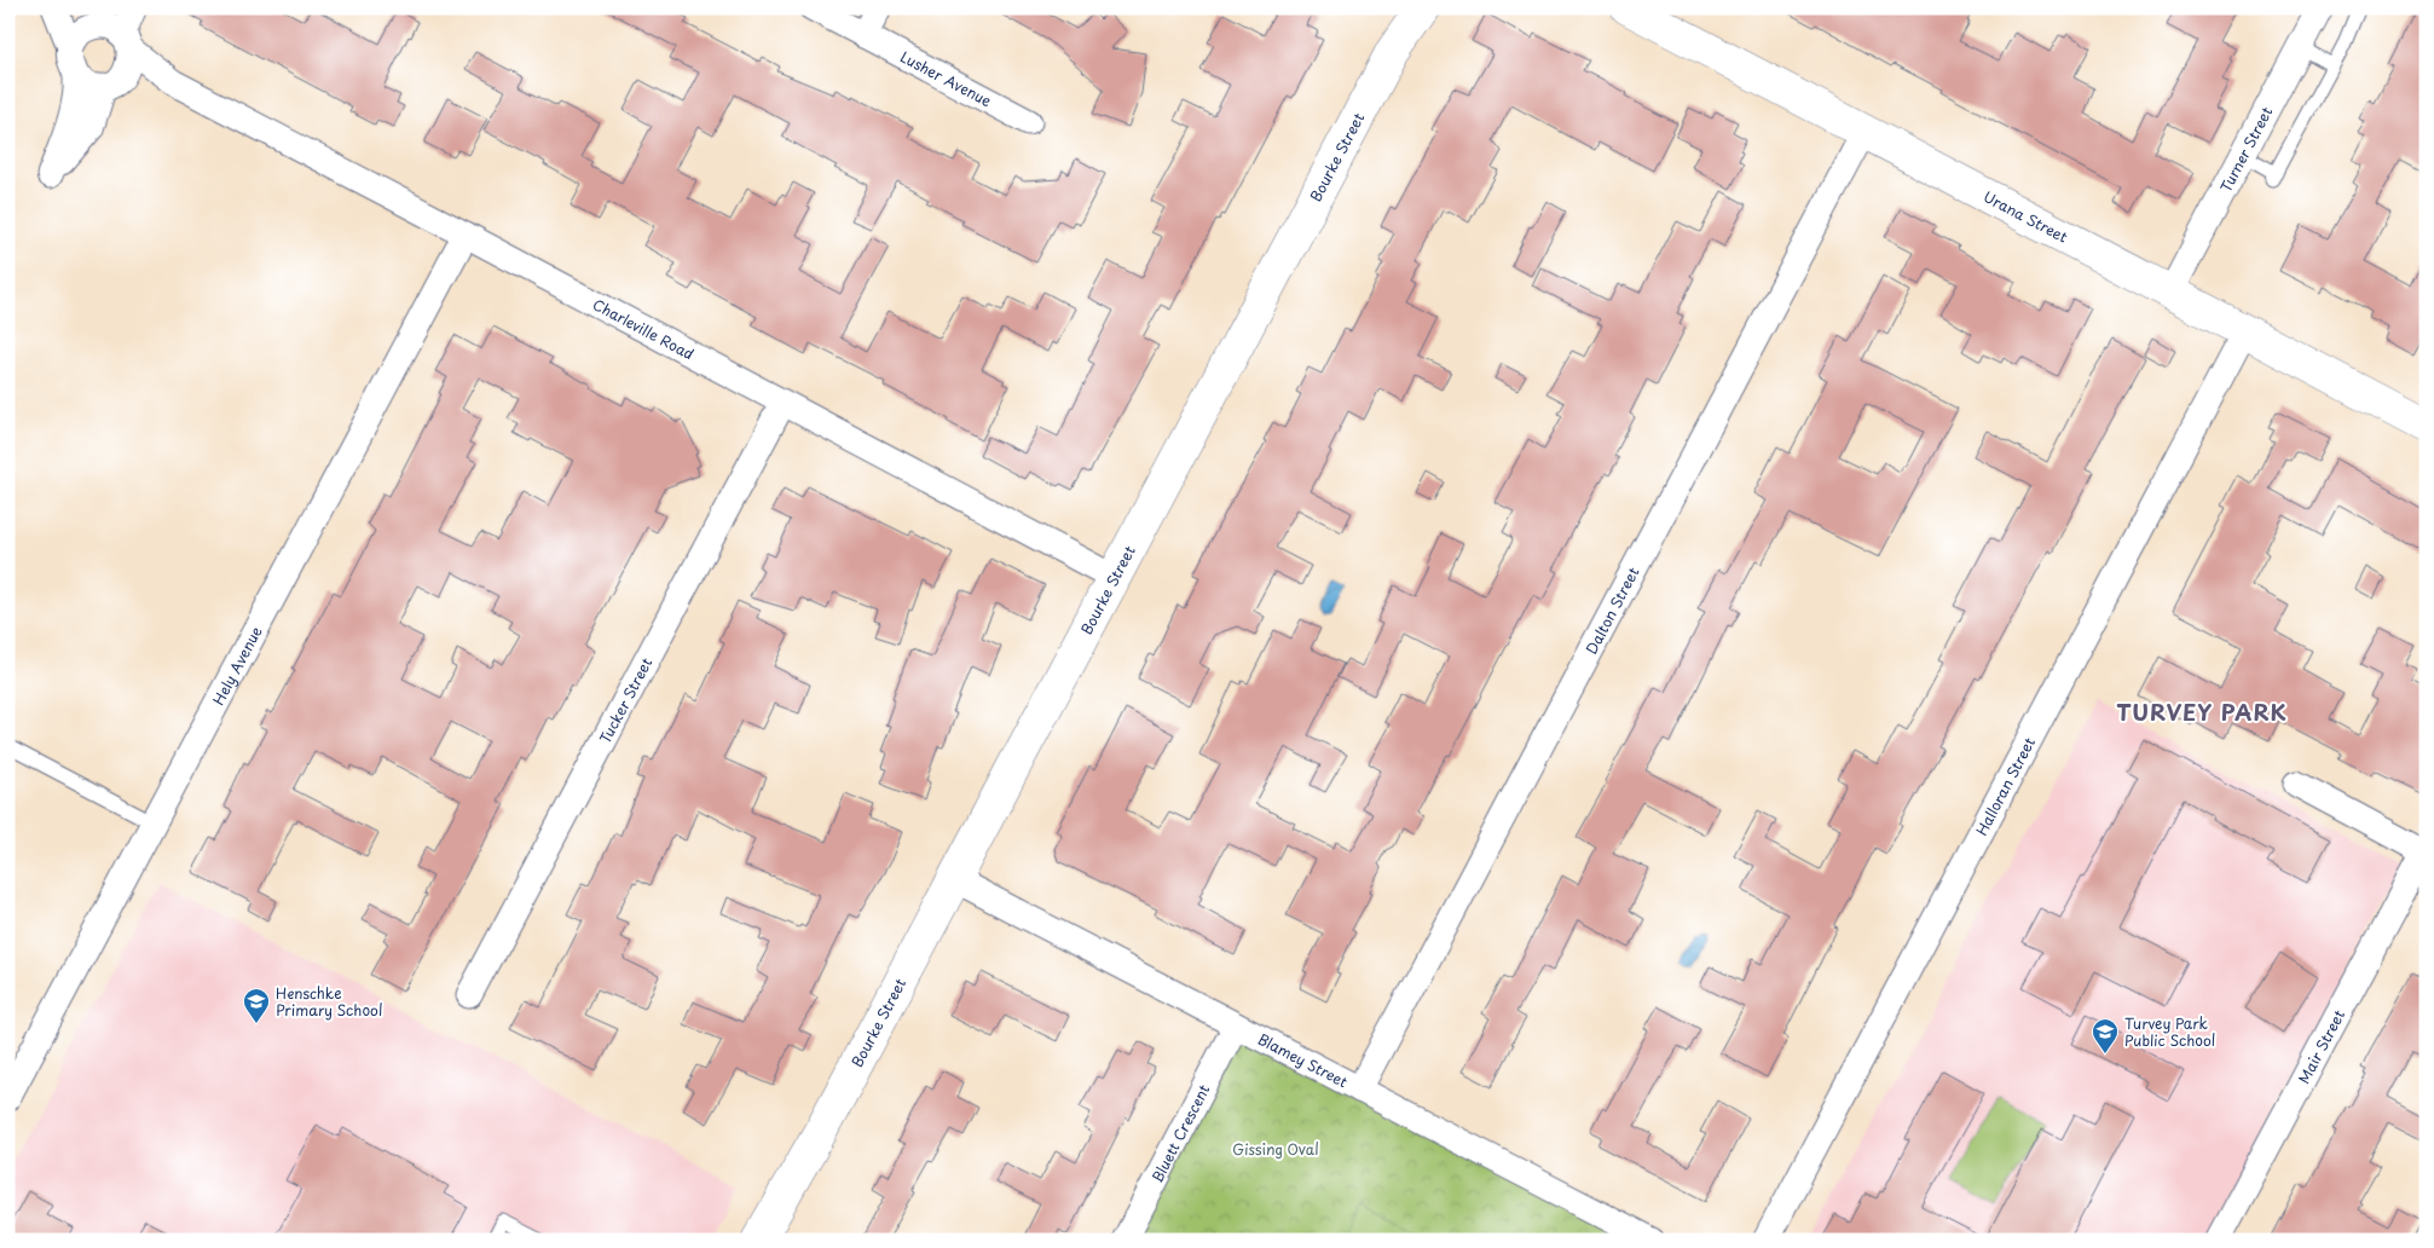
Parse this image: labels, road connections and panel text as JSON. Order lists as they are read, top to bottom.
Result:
{
  "streets": {
    "main road": ["Bourke Street", "Urana Street"],
    "street": [
      "Lusher Avenue",
      "Turner Street",
      "Charleville Road",
      "Dalton Street",
      "Hely Avenue",
      "Tucker Street",
      "Halloran Street",
      "Mair Street",
      "Blamey Street",
      "Bluett Crescent"
    ]
  },
  "crossings": [
    ["Turner Street", "Urana Street"],
    ["Bourke Street", "Charleville Road"],
    ["Bourke Street", "Blamey Street"],
    ["Urana Street", "Dalton Street"],
    ["Urana Street", "Halloran Street"],
    ["Charleville Road", "Hely Avenue"],
    ["Charleville Road", "Tucker Street"],
    ["Dalton Street", "Blamey Street"],
    ["Blamey Street", "Bluett Crescent"]
  ],
  "districts": ["TURVEY PARK"],
  "parks": ["Gissing Oval"],
  "places": {
    "school or university": ["Henschke Primary School", "Turvey Park Public School"]
  }
}
